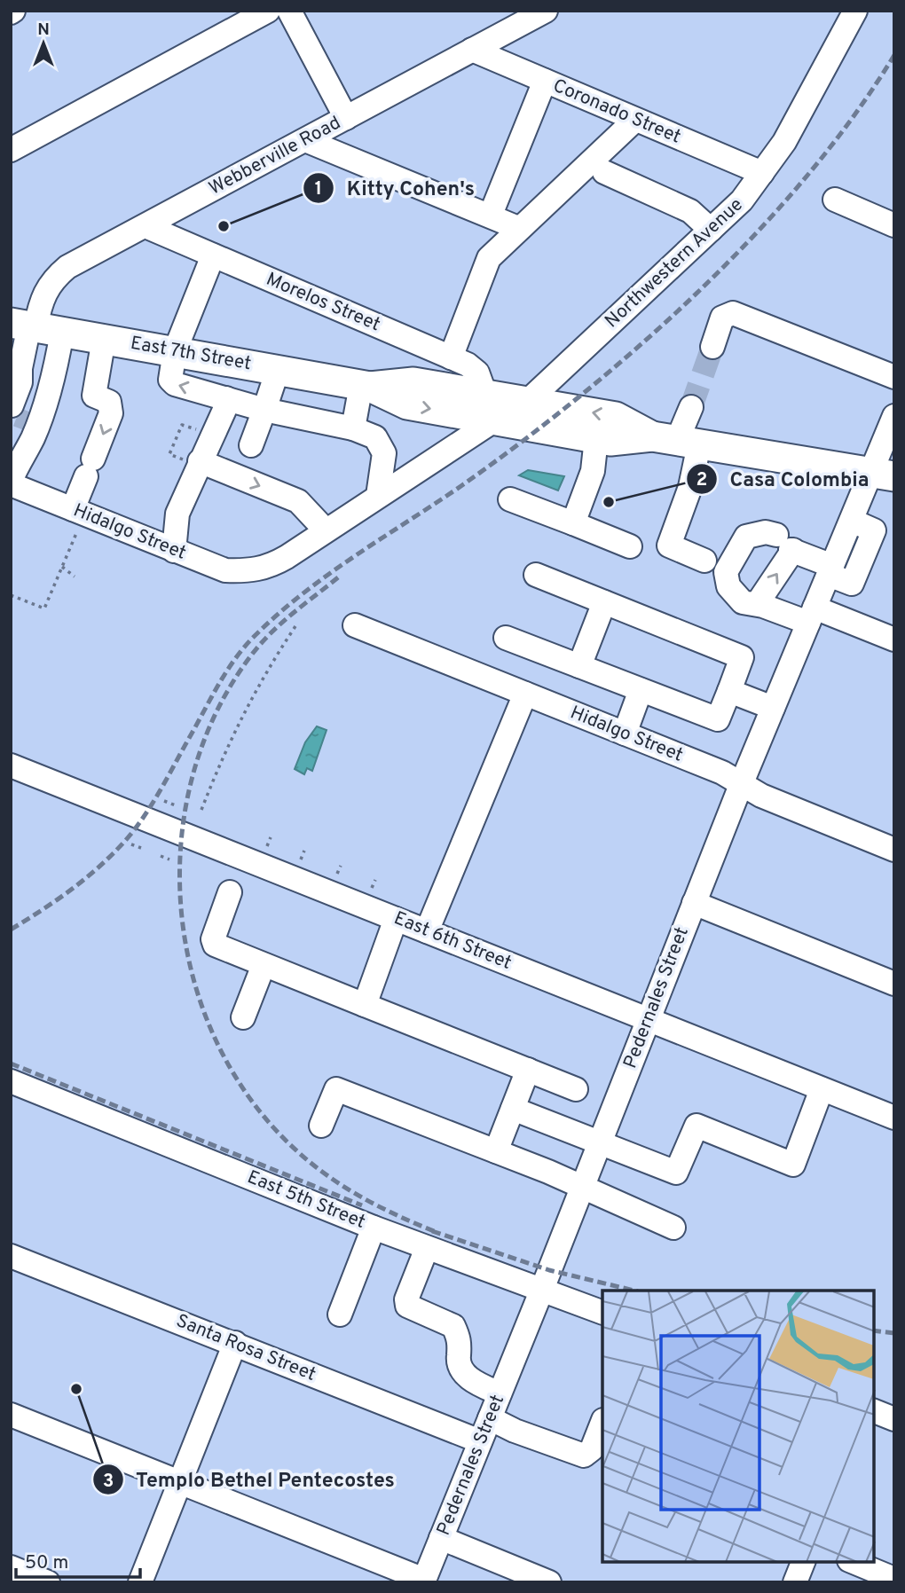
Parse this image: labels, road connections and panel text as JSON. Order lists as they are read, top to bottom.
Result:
{
  "streets": {
    "main road": ["East 7th Street"],
    "street": [
      "Coronado Street",
      "Webberville Road",
      "Northwestern Avenue",
      "Morelos Street",
      "Hidalgo Street",
      "East 6th Street",
      "Pedernales Street",
      "East 5th Street",
      "Santa Rosa Street"
    ]
  },
  "crossings": [
    ["Coronado Street", "Webberville Road"],
    ["Coronado Street", "Northwestern Avenue"],
    ["Webberville Road", "Morelos Street"],
    ["Webberville Road", "East 7th Street"],
    ["Northwestern Avenue", "East 7th Street"],
    ["Morelos Street", "East 7th Street"],
    ["East 7th Street", "Pedernales Street"],
    ["Hidalgo Street", "Pedernales Street"],
    ["East 6th Street", "Pedernales Street"],
    ["Pedernales Street", "East 5th Street"],
    ["Pedernales Street", "Santa Rosa Street"]
  ],
  "places": ["Kitty Cohen's", "Casa Colombia", "Templo Bethel Pentecostes"],
  "scale_bar": "50 m",
  "north": "top"
}
